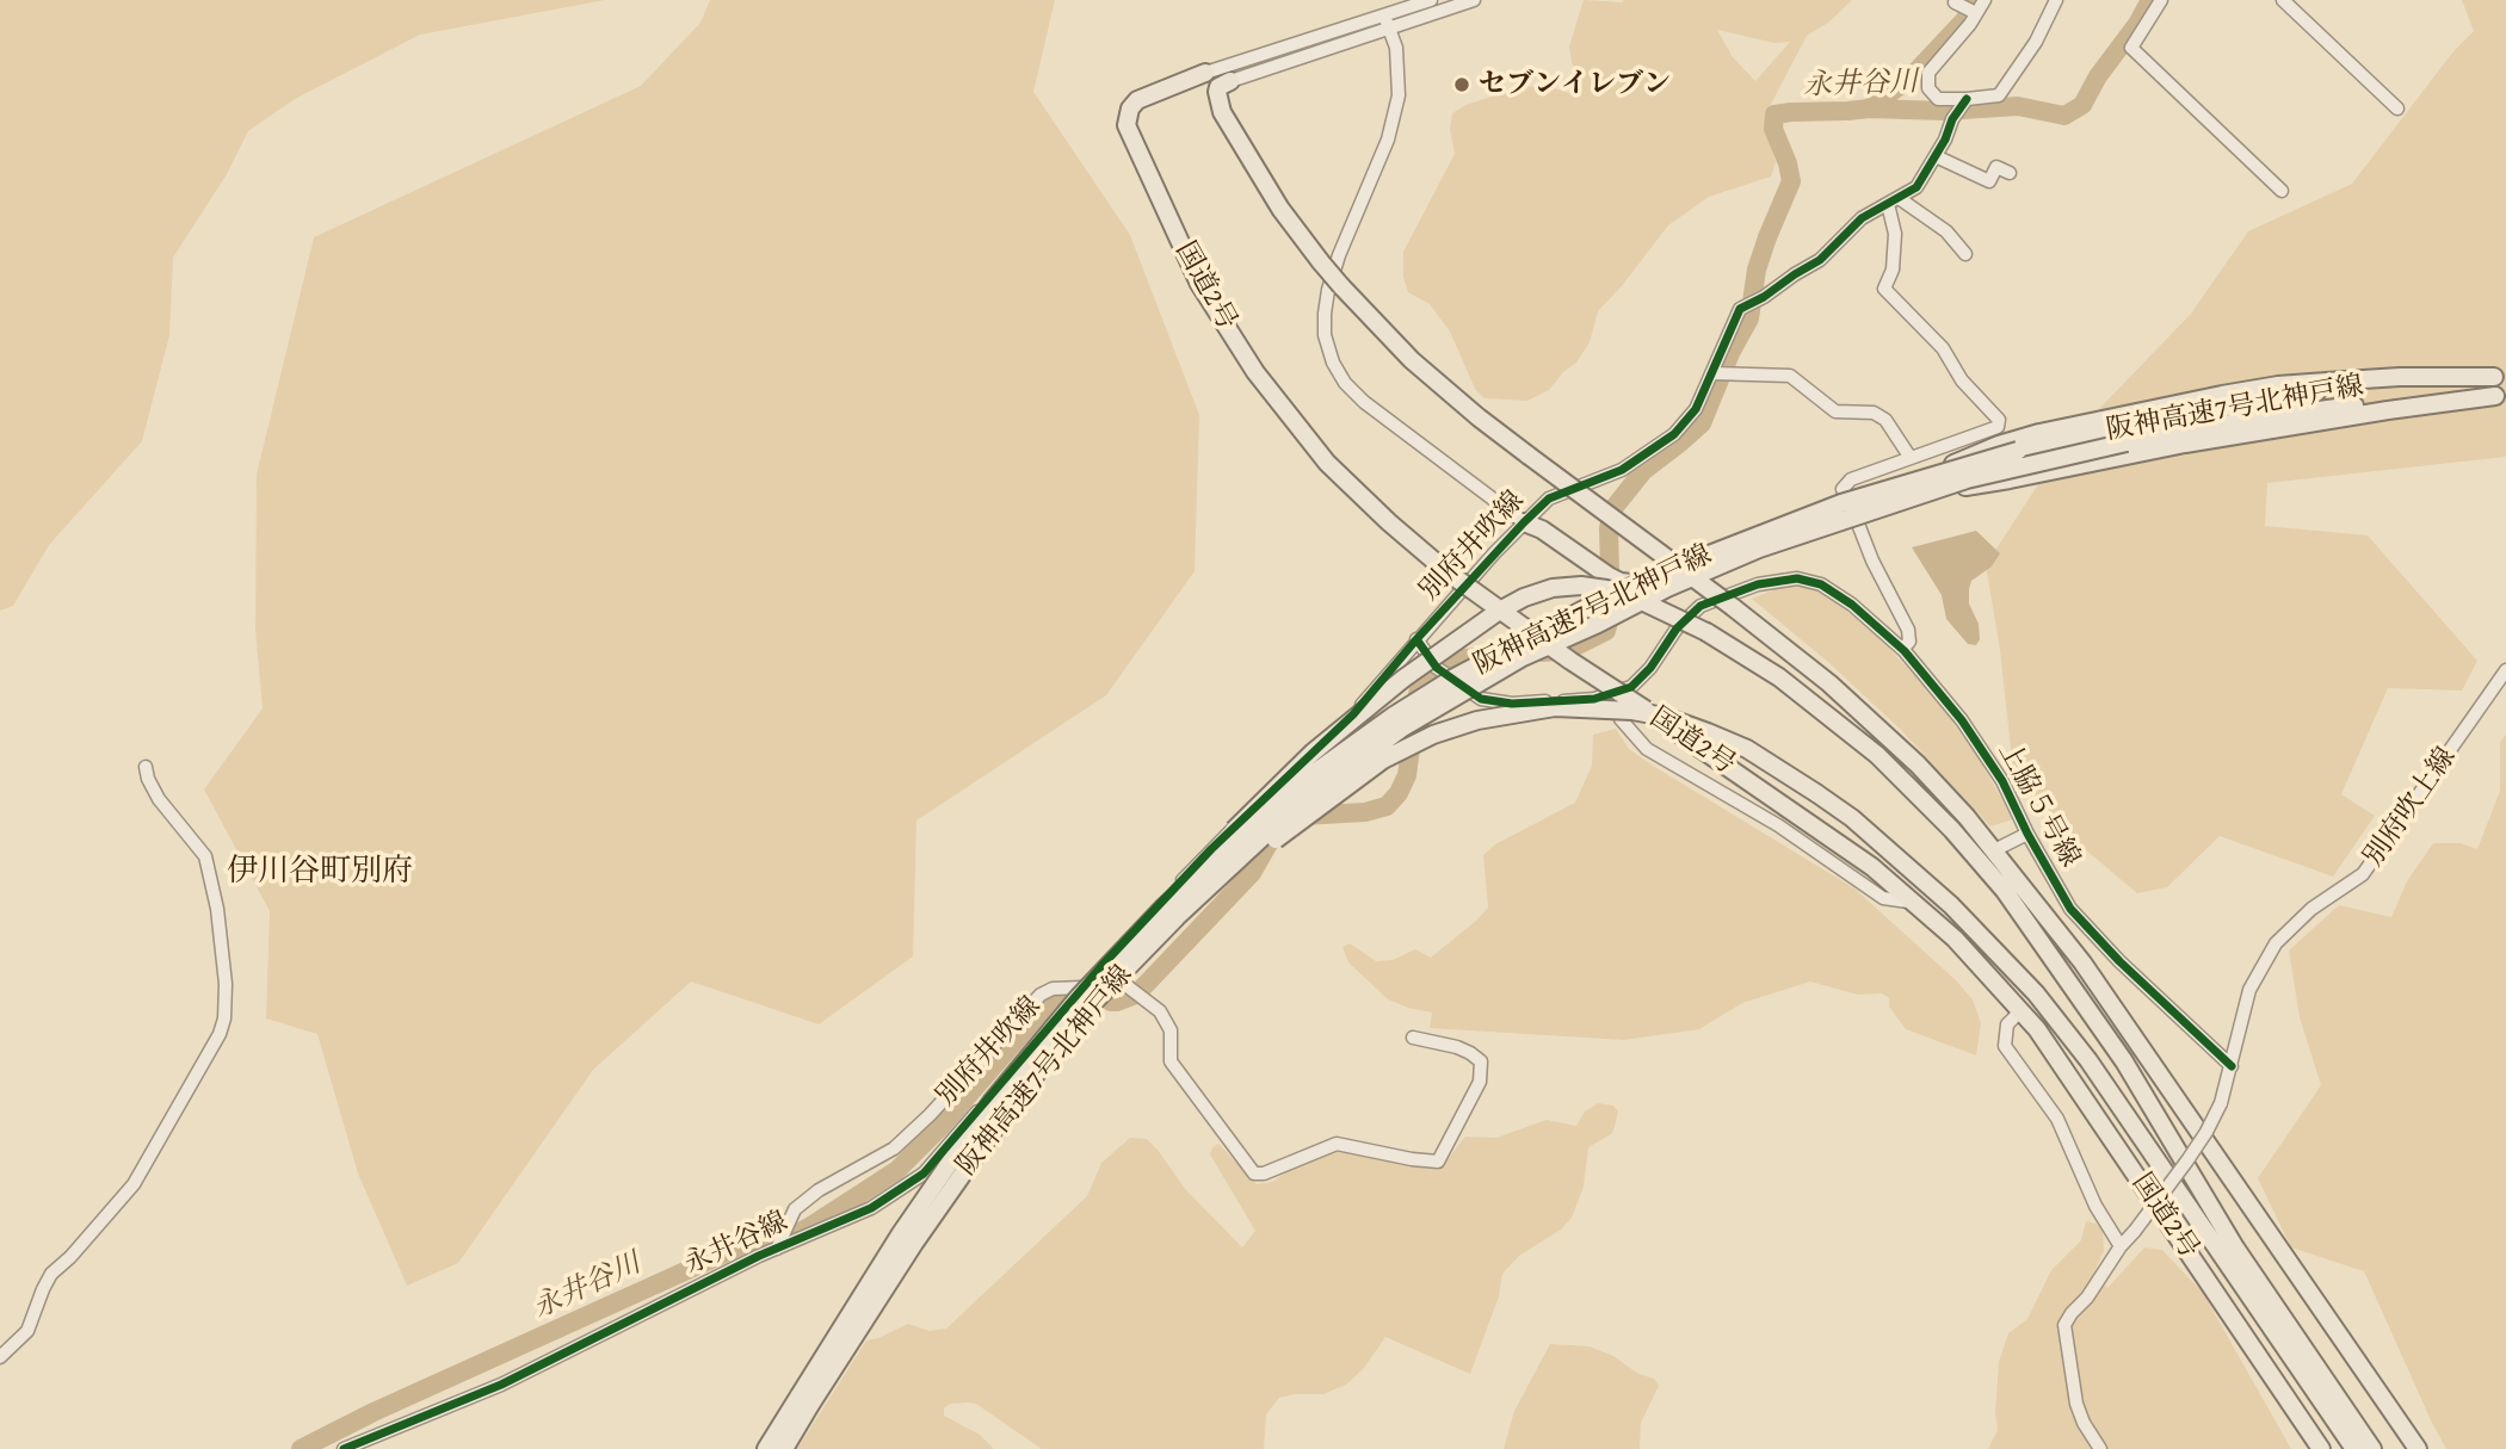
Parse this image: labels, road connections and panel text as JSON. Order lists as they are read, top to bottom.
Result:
{
  "streets": {
    "highway": ["国道2号", "阪神高速7号北神戸線"],
    "street": [
      "別府井吹線",
      "上脇５号線",
      "別府吹上線",
      "永井谷線"
    ]
  },
  "crossings": [
    ["別府井吹線", "上脇５号線"],
    ["別府井吹線", "永井谷線"],
    ["上脇５号線", "別府吹上線"]
  ],
  "districts": ["伊川谷町別府"],
  "water": ["永井谷川"],
  "places": ["セブンイレブン"]
}
